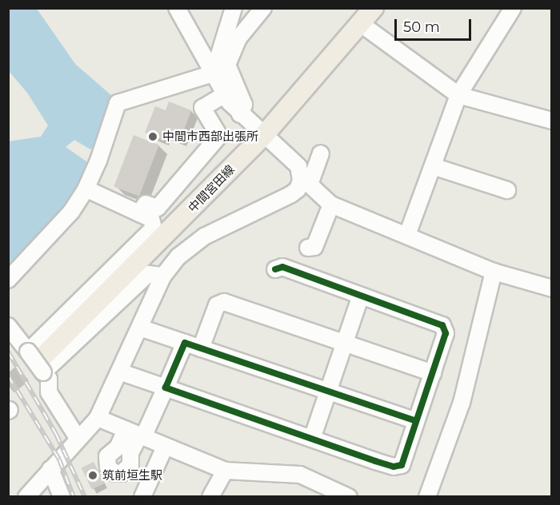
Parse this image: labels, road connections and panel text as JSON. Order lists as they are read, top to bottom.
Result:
{
  "streets": {
    "main road": ["中間宮田線"]
  },
  "places": ["中間市西部出張所", "筑前垣生駅"],
  "scale_bar": "50 m"
}
